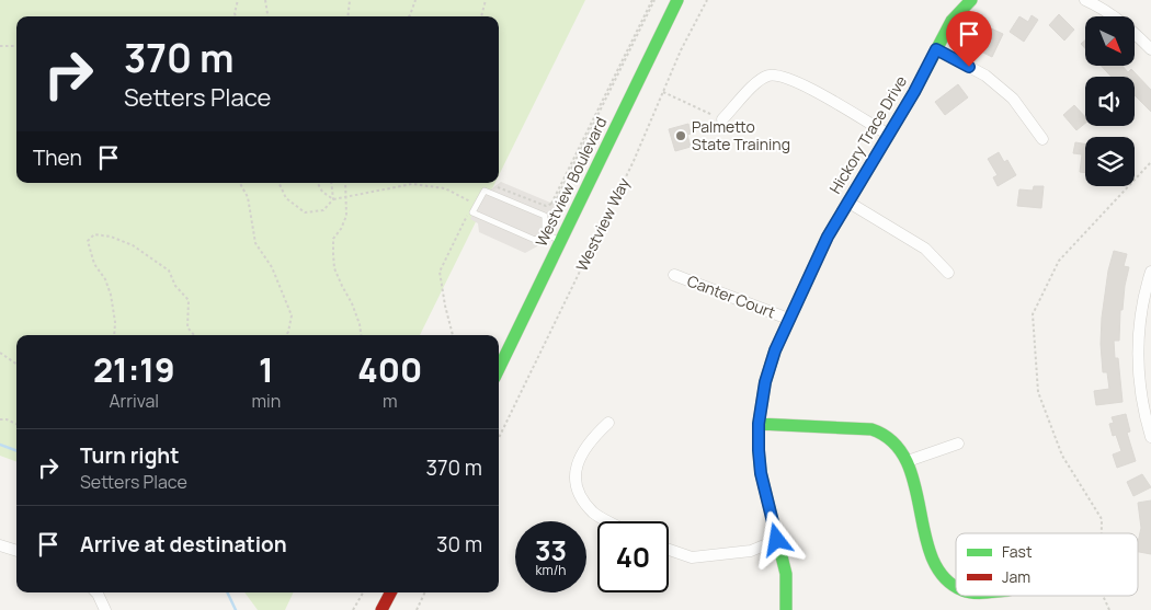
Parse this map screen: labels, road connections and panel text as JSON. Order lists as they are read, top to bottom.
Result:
{
  "streets": {
    "street": ["Hickory Trace Drive", "Westview Boulevard", "Canter Court"],
    "path": ["Westview Way"]
  },
  "crossings": [
    ["Hickory Trace Drive", "Canter Court"]
  ],
  "places": ["Palmetto State Training"],
  "legend": ["Fast", "Jam"],
  "north": "bottom right",
  "page": {
    "turn": ["370 m", "Setters Place"],
    "then": "Then",
    "eta": [
      "21:19",
      "Arrival",
      "1",
      "min",
      "400",
      "m"
    ],
    "list": [
      {
        "name": "Turn right",
        "note": "Setters Place",
        "value": "370 m"
      },
      {
        "name": "Arrive at destination",
        "value": "30 m"
      }
    ],
    "speed": "33 km/h",
    "limit": "40"
  }
}
